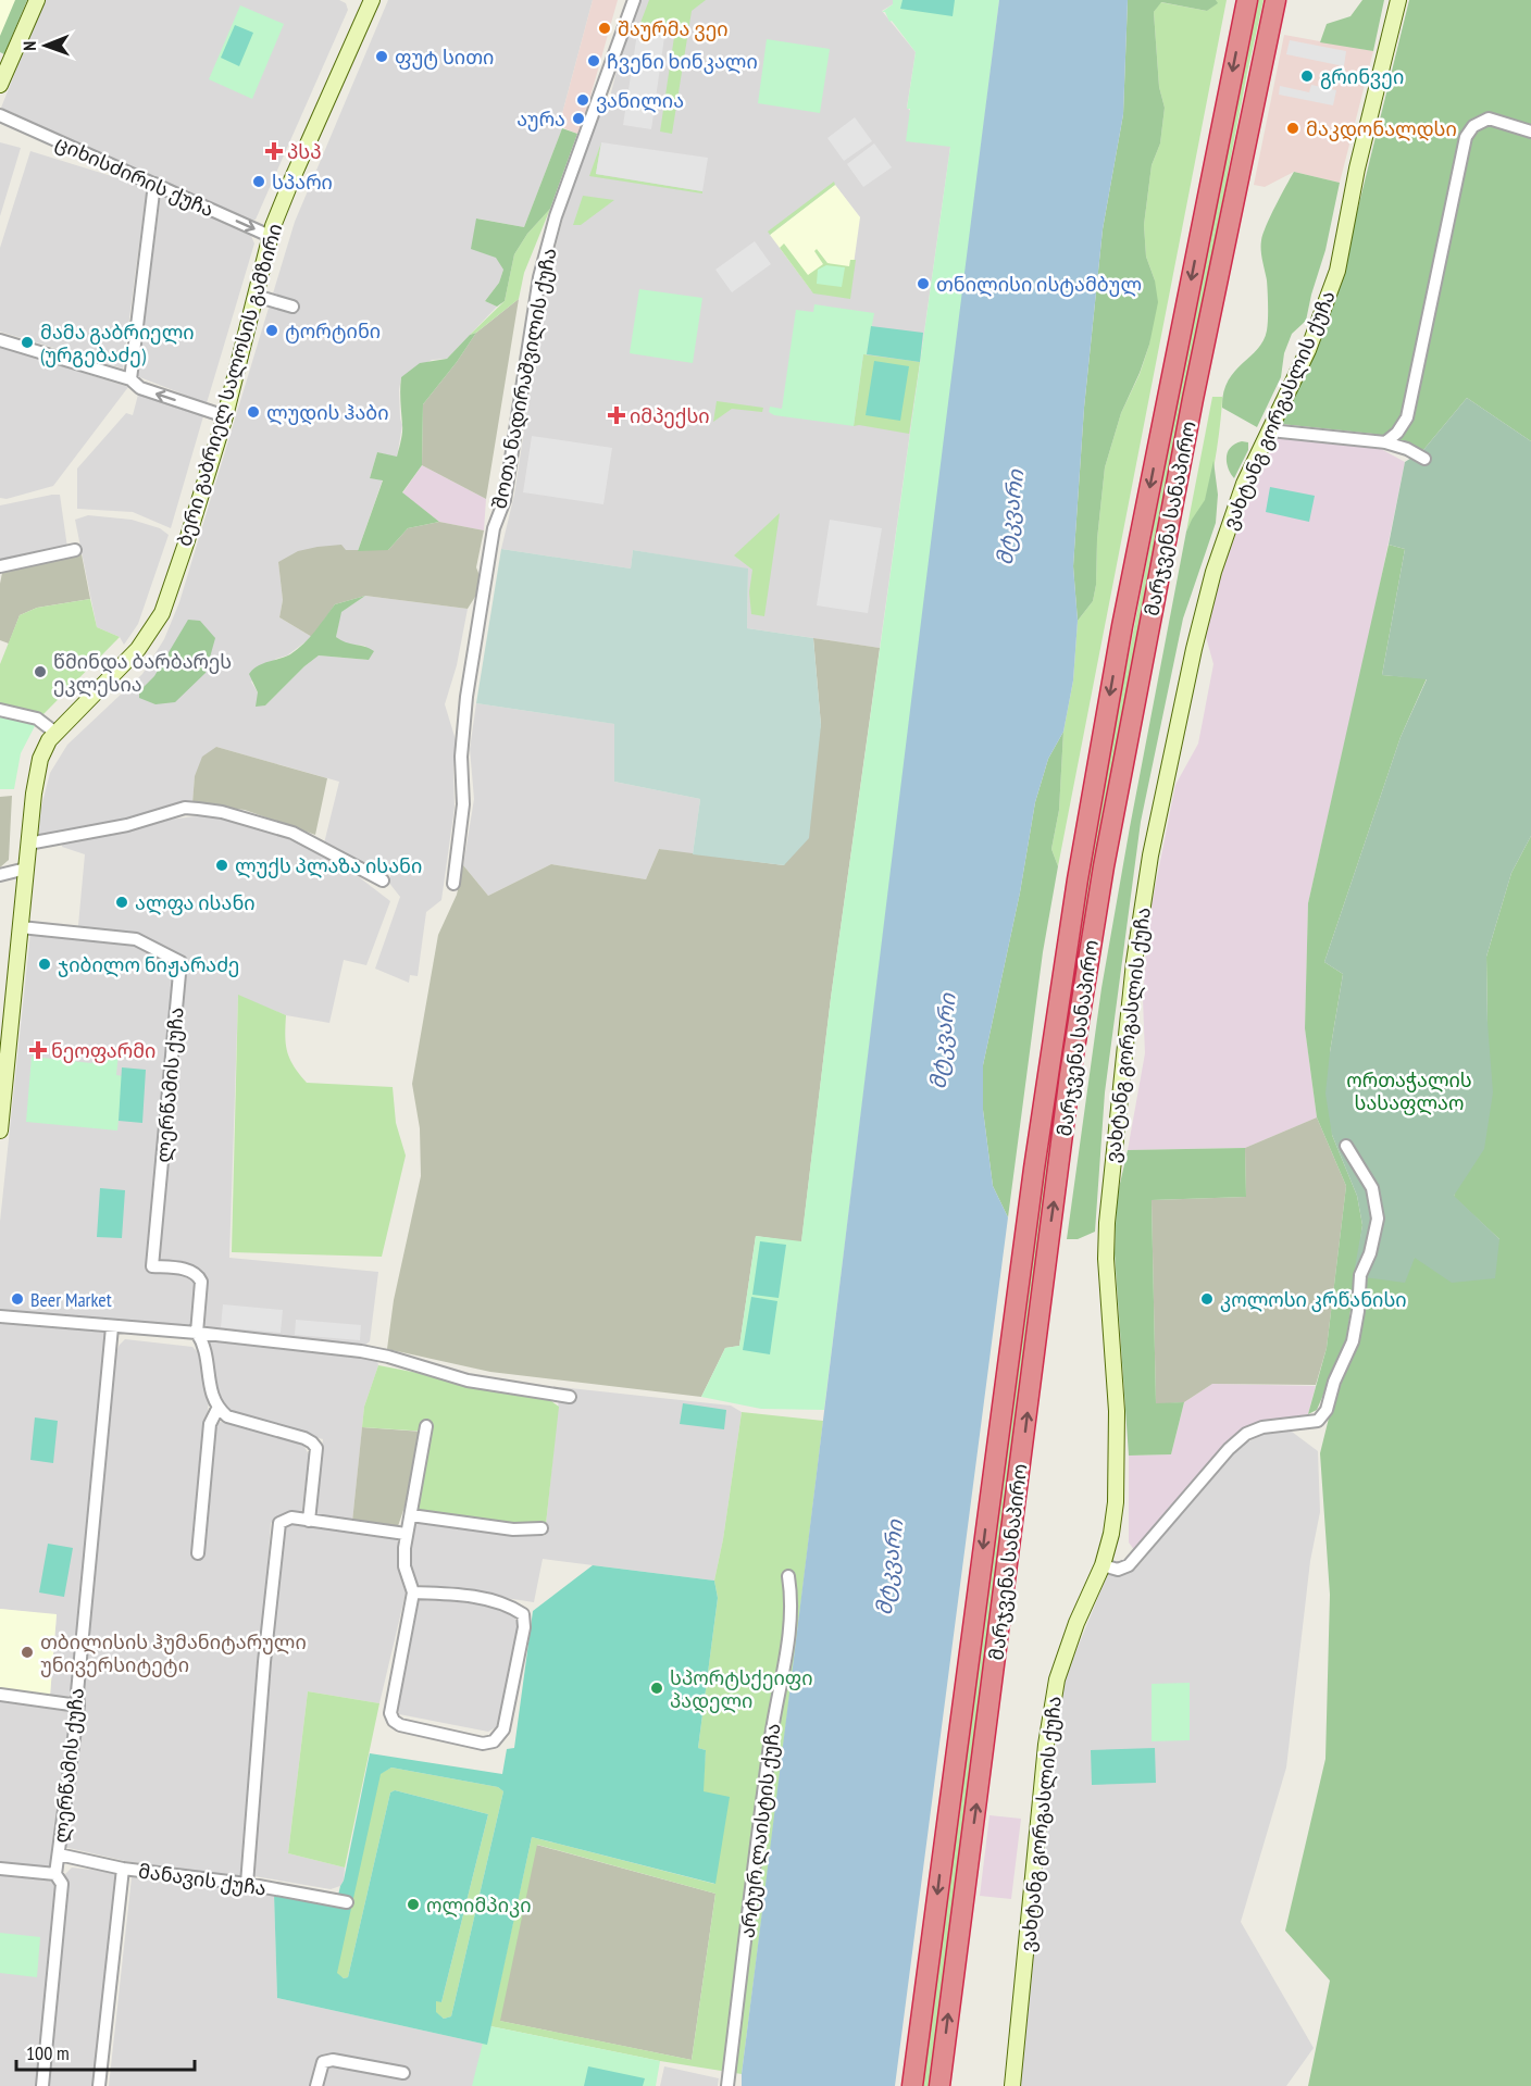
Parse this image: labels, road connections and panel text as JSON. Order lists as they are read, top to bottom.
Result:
{
  "streets": {
    "highway": ["მარჯვენა სანაპირო"],
    "street": [
      "ციხისძირის ქუჩა",
      "შოთა ნადირაშვილის ქუჩა",
      "ბერი გაბრიელ სალოსის გამზირი",
      "ვახტანგ გორგასლის ქუჩა",
      "ლერწამის ქუჩა",
      "არტურ ლაისტის ქუჩა",
      "მანავის ქუჩა"
    ]
  },
  "crossings": [
    ["ციხისძირის ქუჩა", "ბერი გაბრიელ სალოსის გამზირი"],
    ["ბერი გაბრიელ სალოსის გამზირი", "ლერწამის ქუჩა"],
    ["ლერწამის ქუჩა", "მანავის ქუჩა"]
  ],
  "one_way": ["ციხისძირის ქუჩა"],
  "water": ["მტკვარი"],
  "parks": ["ორთაჭალის სასაფლაო"],
  "places": {
    "other": [
      "შაურმა ვეი",
      "ფუტ სითი",
      "ჩვენი ხინკალი",
      "გრინვეი",
      "ვანილია",
      "აურა",
      "მაკდონალდსი",
      "სპარი",
      "თნილისი ისტამბულ",
      "ტორტინი",
      "მამა გაბრიელი (ურგებაძე)",
      "ლუდის ჰაბი",
      "წმინდა ბარბარეს ეკლესია",
      "ლუქს პლაზა ისანი",
      "ალფა ისანი",
      "ჯიბილო ნიჟარაძე",
      "Beer Market",
      "კოლოსი კრწანისი",
      "თბილისის ჰუმანიტარული უნივერსიტეტი",
      "სპორტსქეიფი პადელი",
      "ოლიმპიკი"
    ],
    "health": ["პსპ", "იმპექსი", "ნეოფარმი"]
  },
  "scale_bar": "100 m",
  "north": "left"
}
